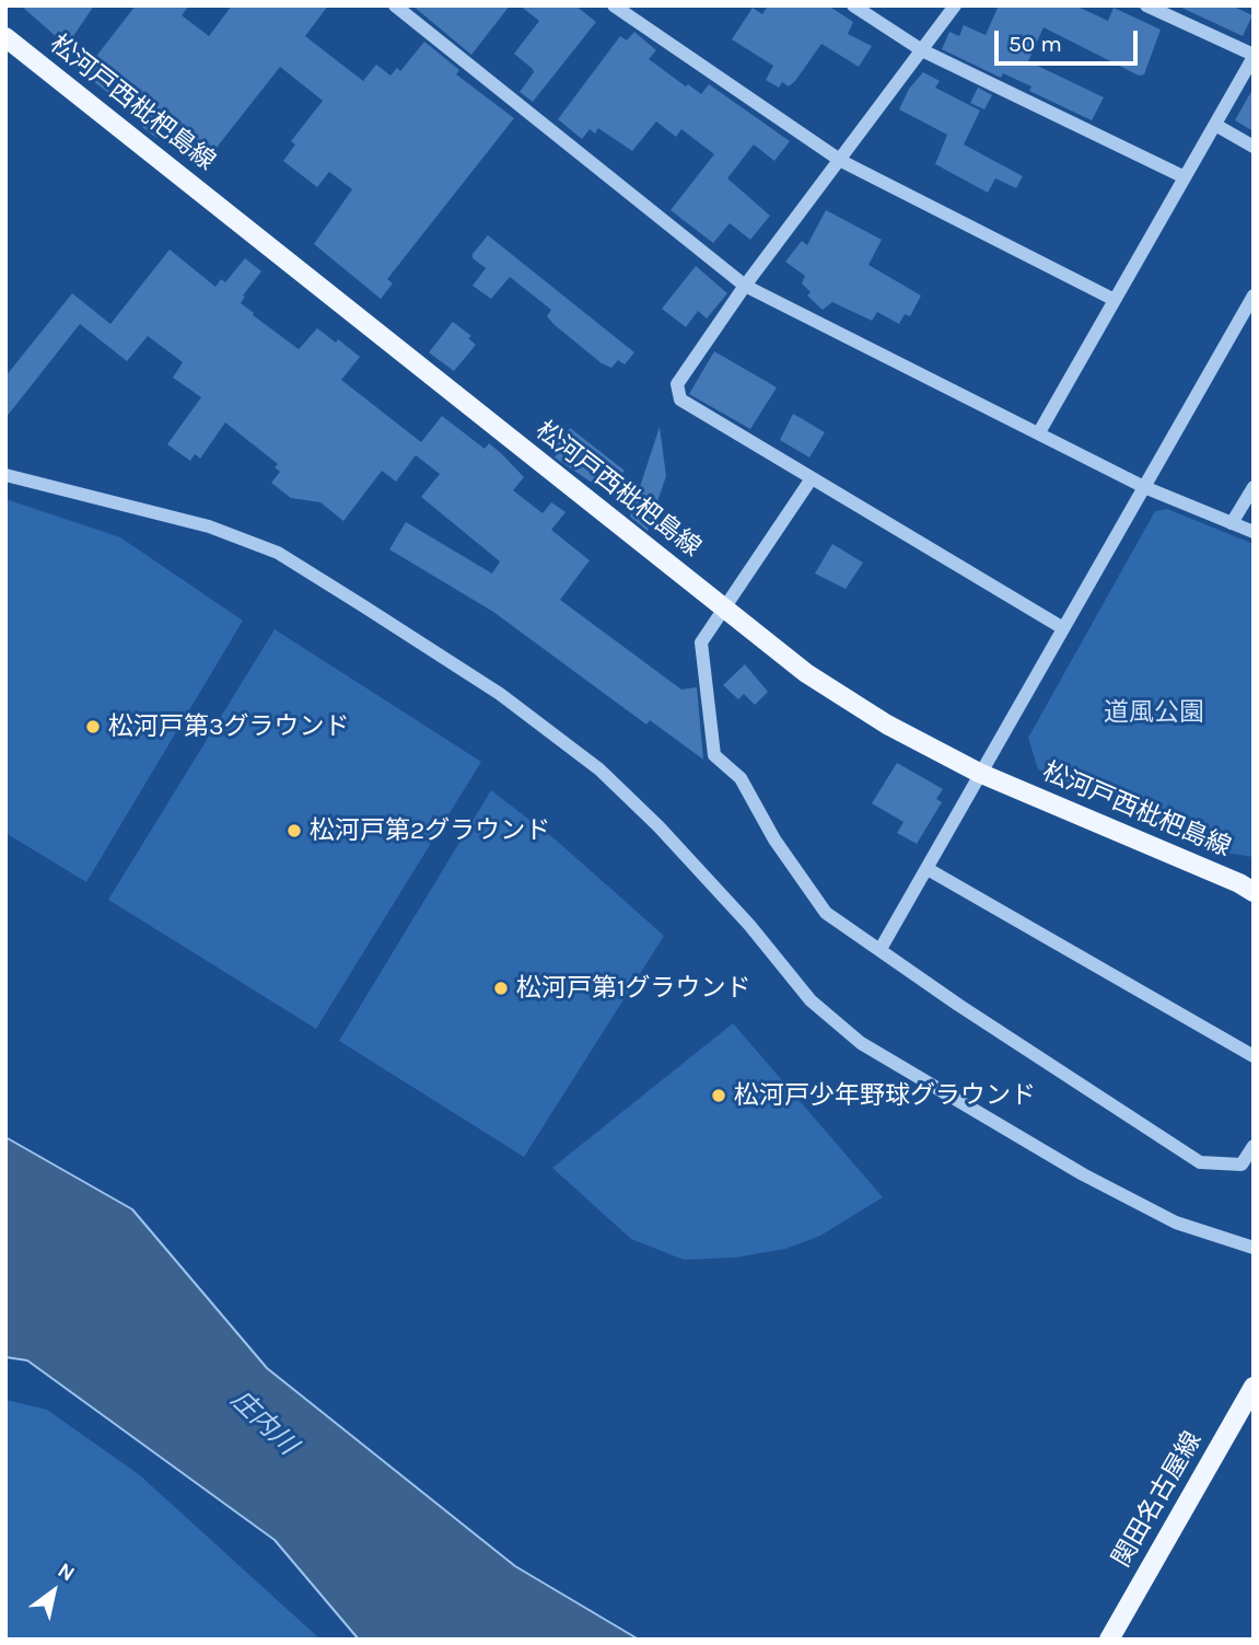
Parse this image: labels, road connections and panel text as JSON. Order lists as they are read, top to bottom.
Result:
{
  "streets": {
    "main road": ["松河戸西枇杷島線", "関田名古屋線"]
  },
  "water": ["庄内川"],
  "parks": ["道風公園"],
  "places": [
    "松河戸第3グラウンド",
    "松河戸第2グラウンド",
    "松河戸第1グラウンド",
    "松河戸少年野球グラウンド"
  ],
  "scale_bar": "50 m",
  "north": "top right"
}
